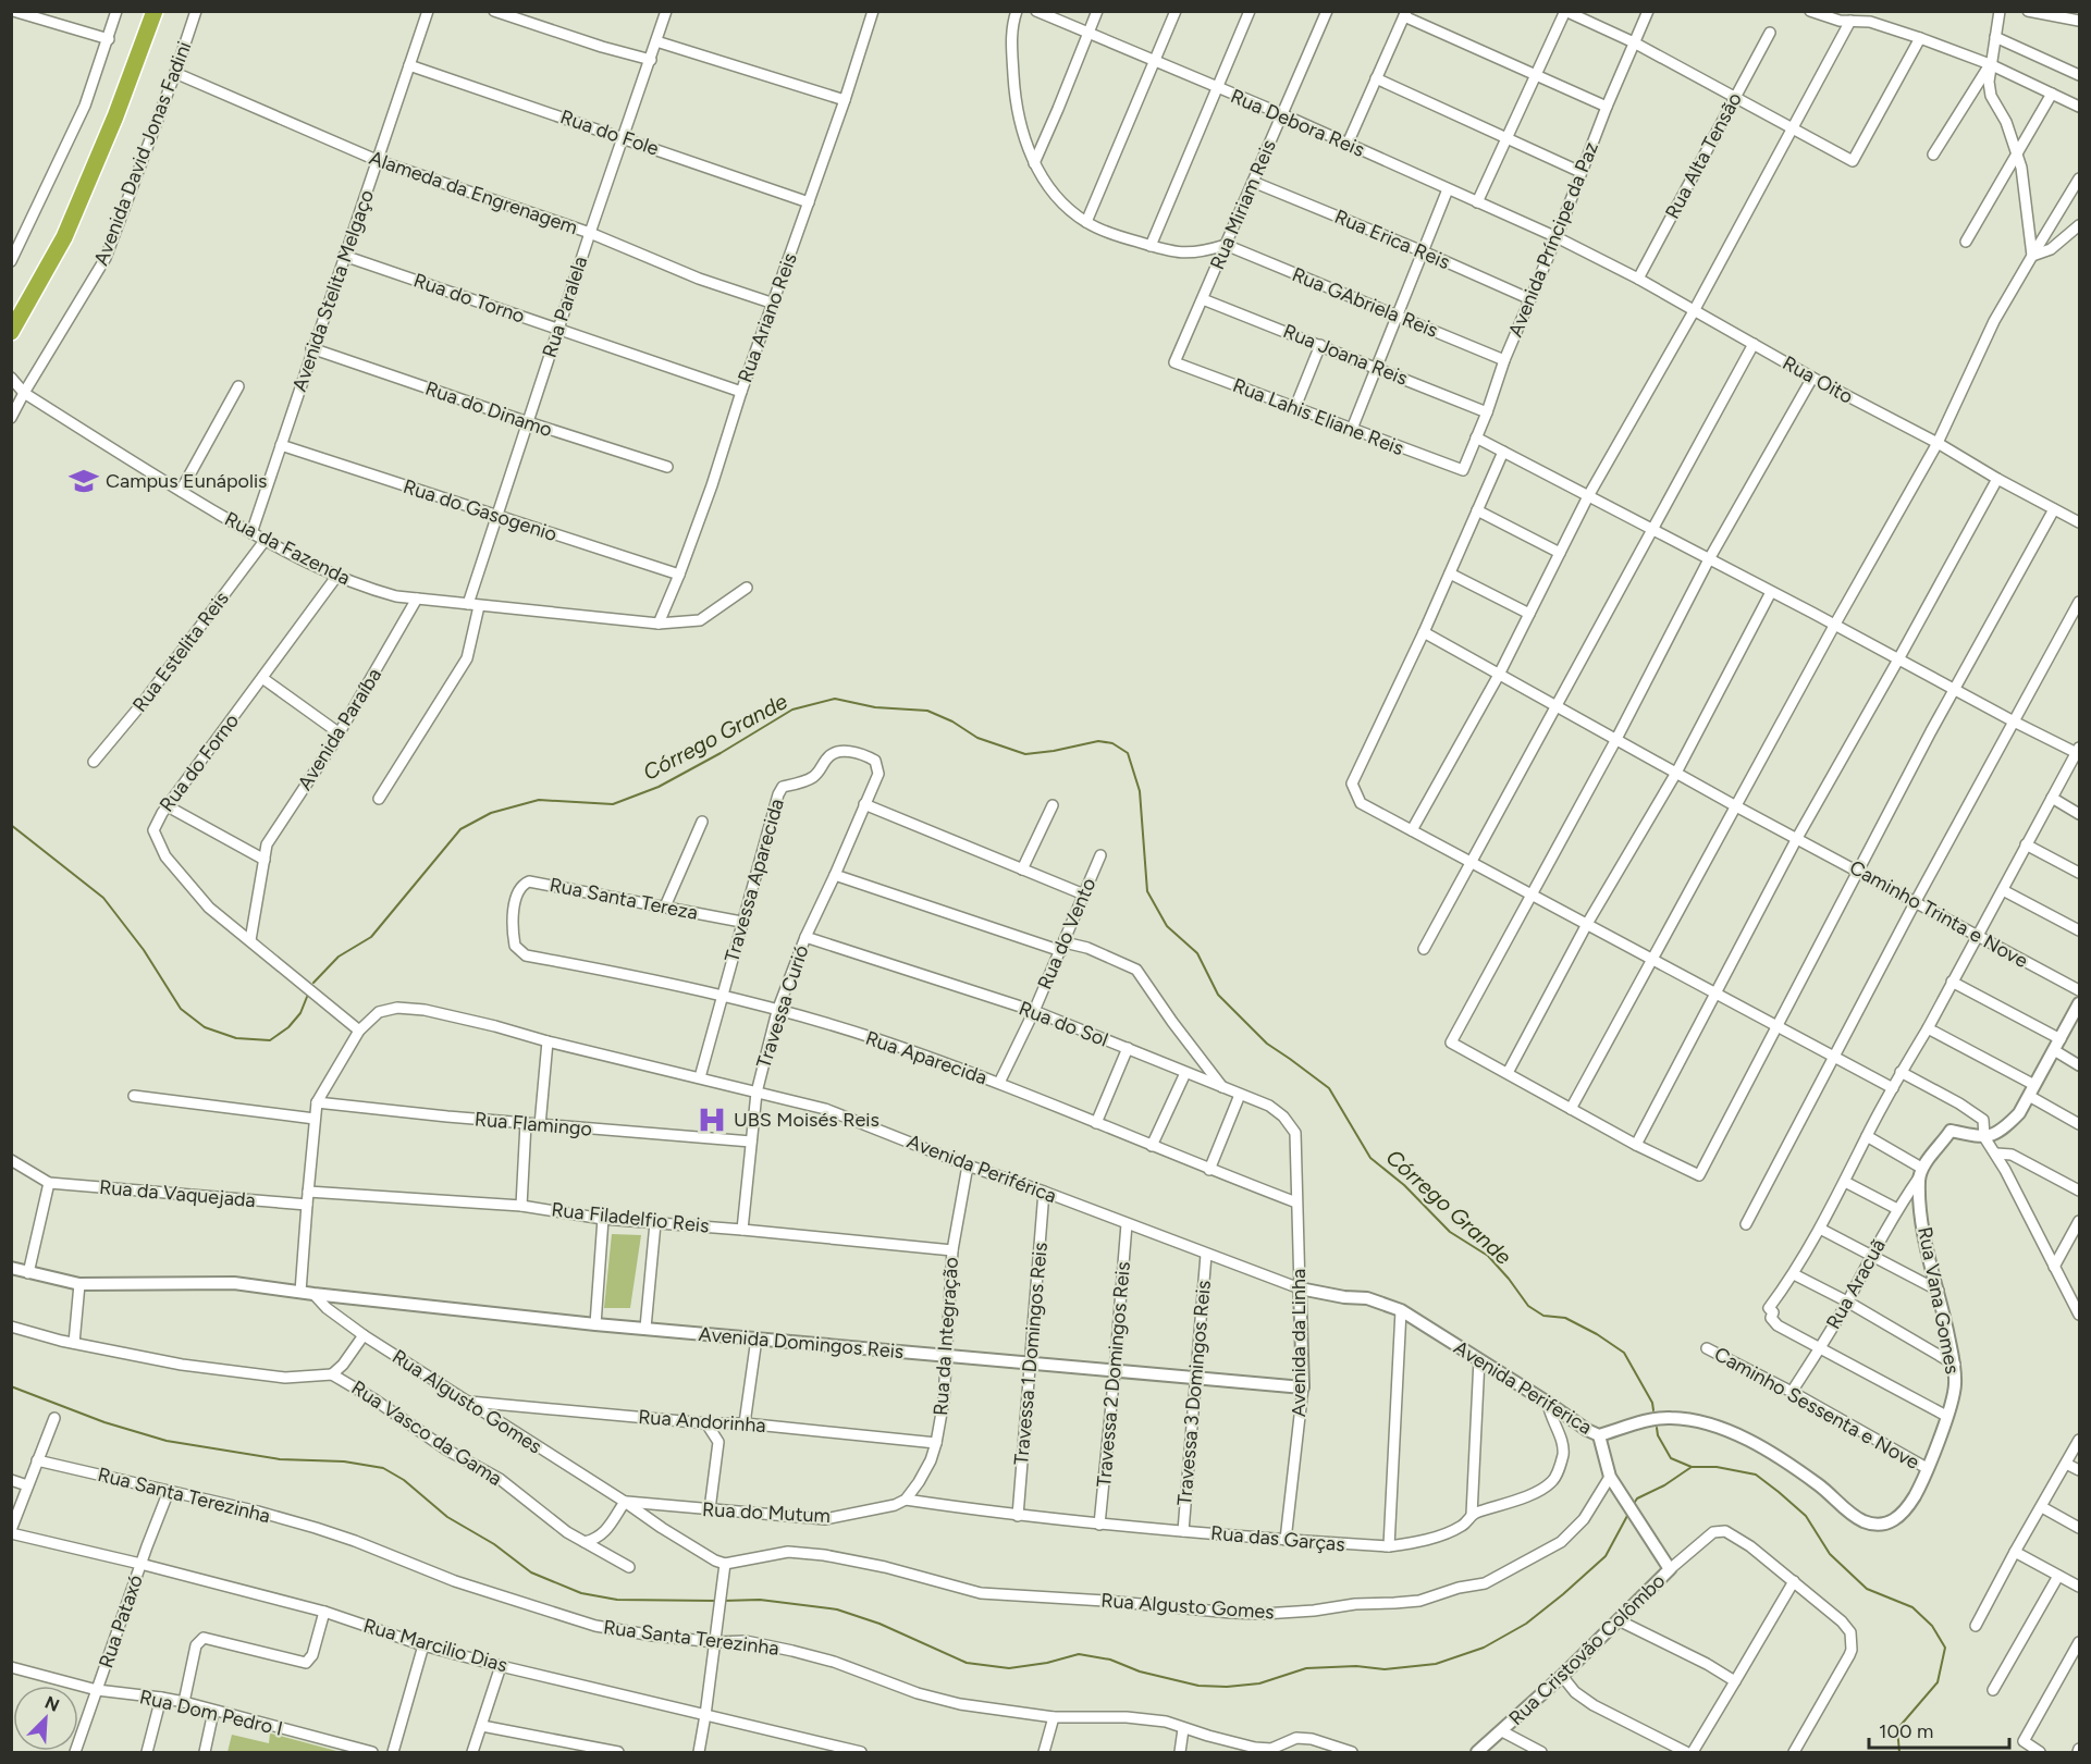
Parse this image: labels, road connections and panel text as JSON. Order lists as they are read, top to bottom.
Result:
{
  "streets": {
    "street": [
      "Rua Debora Reis",
      "Rua do Fole",
      "Avenida David Jonas Fadini",
      "Rua Alta Tensão",
      "Alameda da Engrenagem",
      "Rua Miriam Reis",
      "Rua Erica Reis",
      "Avenida Príncipe da Paz",
      "Avenida Stelita Melgaço",
      "Rua do Torno",
      "Rua GAbriela Reis",
      "Rua Paralela",
      "Rua Ariano Reis",
      "Rua Joana Reis",
      "Rua Oito",
      "Rua do Dinamo",
      "Rua Lahis Eliane Reis",
      "Rua do Gasogenio",
      "Rua da Fazenda",
      "Rua Estelita Reis",
      "Avenida Paraíba",
      "Rua do Forno",
      "Travessa Aparecida",
      "Rua Santa Tereza",
      "Caminho Trinta e Nove",
      "Rua do Vento",
      "Travessa Curió",
      "Rua do Sol",
      "Rua Aparecida",
      "Rua Flamingo",
      "Avenida Periférica",
      "Rua da Vaquejada",
      "Rua Filadelfio Reis",
      "Rua Aracuã",
      "Rua Vana Gomes",
      "Rua da Integração",
      "Avenida Domingos Reis",
      "Avenida da Linha",
      "Travessa 1 Domingos Reis",
      "Travessa 2 Domingos Reis",
      "Avenida Periferica",
      "Travessa 3 Domingos Reis",
      "Rua Algusto Gomes",
      "Caminho Sessenta e Nove",
      "Rua Andorinha",
      "Rua Vasco da Gama",
      "Rua Santa Terezinha",
      "Rua do Mutum",
      "Rua das Garças",
      "Rua Pataxó",
      "Rua Marcilio Dias",
      "Rua Cristovão Colômbo",
      "Rua Dom Pedro I"
    ]
  },
  "crossings": [
    ["Rua Debora Reis", "Rua Miriam Reis"],
    ["Rua Debora Reis", "Avenida Príncipe da Paz"],
    ["Rua Debora Reis", "Rua Oito"],
    ["Rua do Fole", "Avenida Stelita Melgaço"],
    ["Rua do Fole", "Rua Paralela"],
    ["Rua do Fole", "Rua Ariano Reis"],
    ["Avenida David Jonas Fadini", "Alameda da Engrenagem"],
    ["Avenida David Jonas Fadini", "Rua da Fazenda"],
    ["Rua Alta Tensão", "Rua Oito"],
    ["Alameda da Engrenagem", "Avenida Stelita Melgaço"],
    ["Alameda da Engrenagem", "Rua Paralela"],
    ["Alameda da Engrenagem", "Rua Ariano Reis"],
    ["Rua Miriam Reis", "Rua Erica Reis"],
    ["Rua Miriam Reis", "Rua GAbriela Reis"],
    ["Rua Miriam Reis", "Rua Joana Reis"],
    ["Rua Miriam Reis", "Rua Lahis Eliane Reis"],
    ["Rua Erica Reis", "Avenida Príncipe da Paz"],
    ["Avenida Príncipe da Paz", "Rua GAbriela Reis"],
    ["Avenida Príncipe da Paz", "Rua Joana Reis"],
    ["Avenida Príncipe da Paz", "Rua Oito"],
    ["Avenida Príncipe da Paz", "Rua Lahis Eliane Reis"],
    ["Avenida Stelita Melgaço", "Rua do Torno"],
    ["Avenida Stelita Melgaço", "Rua do Dinamo"],
    ["Avenida Stelita Melgaço", "Rua do Gasogenio"],
    ["Avenida Stelita Melgaço", "Rua da Fazenda"],
    ["Rua do Torno", "Rua Paralela"],
    ["Rua do Torno", "Rua Ariano Reis"],
    ["Rua Paralela", "Rua do Dinamo"],
    ["Rua Paralela", "Rua do Gasogenio"],
    ["Rua Paralela", "Rua da Fazenda"],
    ["Rua Ariano Reis", "Rua do Gasogenio"],
    ["Rua Ariano Reis", "Rua da Fazenda"],
    ["Rua da Fazenda", "Rua Estelita Reis"],
    ["Rua da Fazenda", "Avenida Paraíba"],
    ["Rua da Fazenda", "Rua do Forno"],
    ["Avenida Paraíba", "Rua do Forno"],
    ["Travessa Aparecida", "Rua Santa Tereza"],
    ["Travessa Aparecida", "Travessa Curió"],
    ["Travessa Aparecida", "Rua Aparecida"],
    ["Travessa Aparecida", "Avenida Periférica"],
    ["Rua Santa Tereza", "Rua Aparecida"],
    ["Rua do Vento", "Rua do Sol"],
    ["Rua do Vento", "Rua Aparecida"],
    ["Travessa Curió", "Rua do Sol"],
    ["Travessa Curió", "Rua Aparecida"],
    ["Travessa Curió", "Rua Flamingo"],
    ["Travessa Curió", "Avenida Periférica"],
    ["Travessa Curió", "Rua Filadelfio Reis"],
    ["Rua do Sol", "Avenida da Linha"],
    ["Rua Aparecida", "Avenida da Linha"],
    ["Avenida Periférica", "Rua da Integração"],
    ["Avenida Periférica", "Avenida da Linha"],
    ["Avenida Periférica", "Travessa 1 Domingos Reis"],
    ["Avenida Periférica", "Travessa 2 Domingos Reis"],
    ["Avenida Periférica", "Avenida Periferica"],
    ["Avenida Periférica", "Travessa 3 Domingos Reis"],
    ["Rua Filadelfio Reis", "Rua da Integração"],
    ["Rua Aracuã", "Rua Vana Gomes"],
    ["Rua Aracuã", "Caminho Sessenta e Nove"],
    ["Rua Vana Gomes", "Avenida Periferica"],
    ["Rua Vana Gomes", "Caminho Sessenta e Nove"],
    ["Rua da Integração", "Avenida Domingos Reis"],
    ["Rua da Integração", "Rua Andorinha"],
    ["Rua da Integração", "Rua do Mutum"],
    ["Rua da Integração", "Rua das Garças"],
    ["Avenida Domingos Reis", "Avenida da Linha"],
    ["Avenida Domingos Reis", "Travessa 1 Domingos Reis"],
    ["Avenida Domingos Reis", "Travessa 2 Domingos Reis"],
    ["Avenida Domingos Reis", "Travessa 3 Domingos Reis"],
    ["Avenida Domingos Reis", "Rua Algusto Gomes"],
    ["Avenida da Linha", "Avenida Periferica"],
    ["Avenida da Linha", "Rua das Garças"],
    ["Travessa 1 Domingos Reis", "Rua das Garças"],
    ["Travessa 2 Domingos Reis", "Rua das Garças"],
    ["Avenida Periferica", "Rua das Garças"],
    ["Avenida Periferica", "Rua Cristovão Colômbo"],
    ["Travessa 3 Domingos Reis", "Rua das Garças"],
    ["Rua Algusto Gomes", "Rua Andorinha"],
    ["Rua Algusto Gomes", "Rua do Mutum"],
    ["Rua Algusto Gomes", "Rua Cristovão Colômbo"],
    ["Rua Santa Terezinha", "Rua Pataxó"],
    ["Rua do Mutum", "Rua das Garças"],
    ["Rua Pataxó", "Rua Marcilio Dias"],
    ["Rua Pataxó", "Rua Dom Pedro I"]
  ],
  "water": ["Córrego Grande"],
  "places": {
    "school or university": ["Campus Eunápolis"],
    "hospital": ["UBS Moisés Reis"]
  },
  "scale_bar": "100 m",
  "north": "top right"
}
